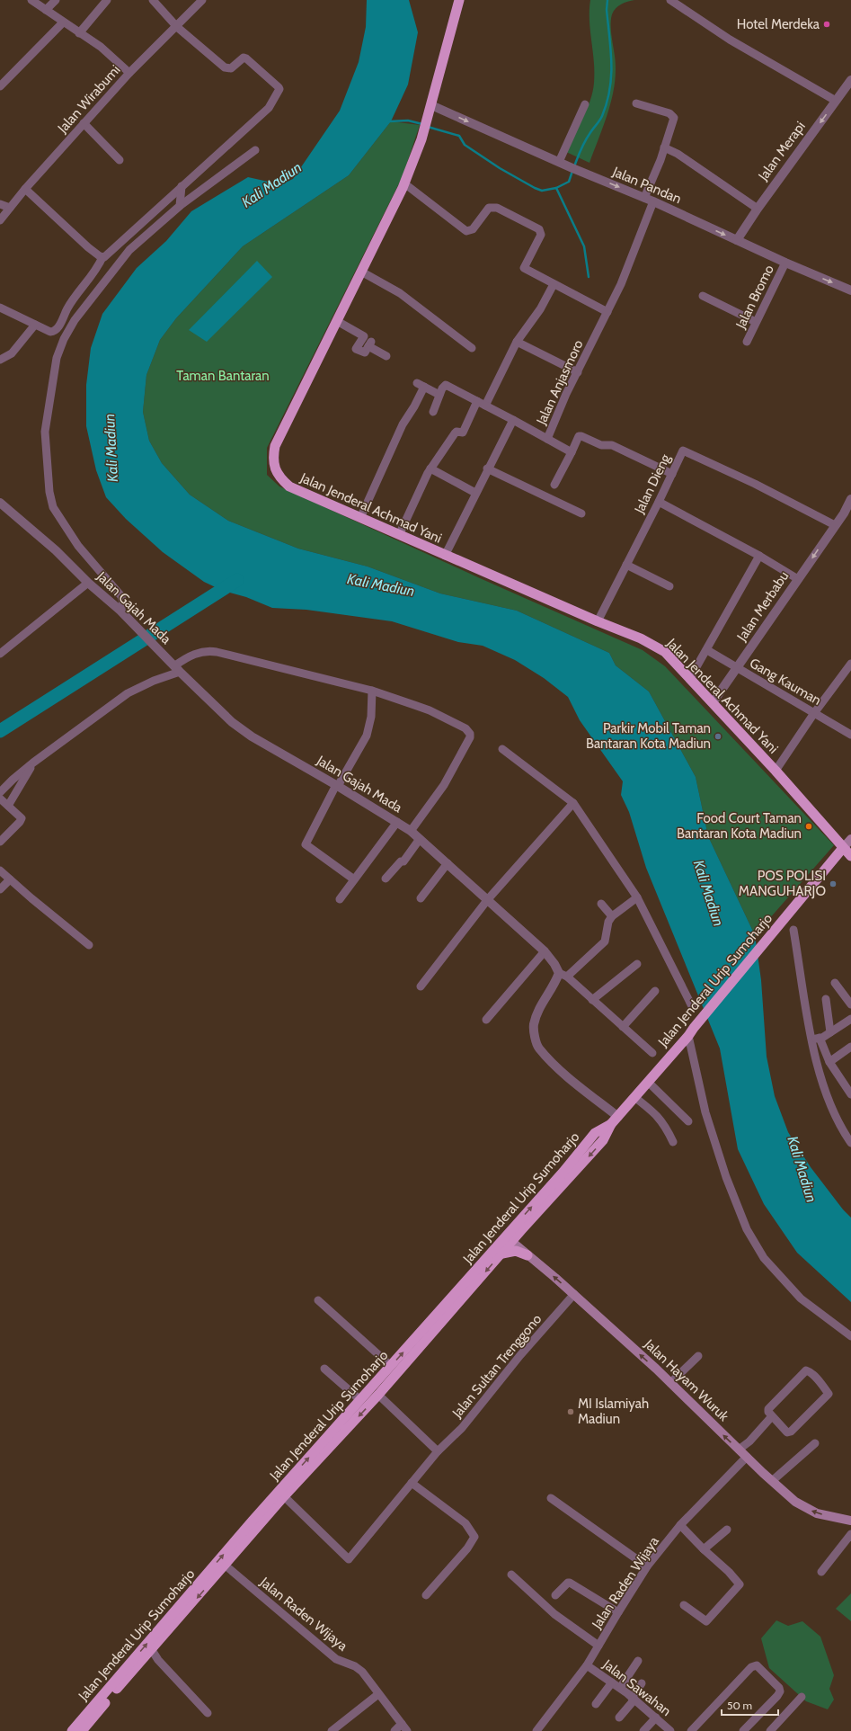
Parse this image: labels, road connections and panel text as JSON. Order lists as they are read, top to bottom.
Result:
{
  "streets": {
    "highway": ["Jalan Jenderal Achmad Yani", "Jalan Jenderal Urip Sumoharjo"],
    "main road": ["Jalan Hayam Wuruk"],
    "street": [
      "Jalan Wirabumi",
      "Jalan Merapi",
      "Jalan Pandan",
      "Jalan Bromo",
      "Jalan Anjasmoro",
      "Jalan Dieng",
      "Jalan Merbabu",
      "Jalan Gajah Mada",
      "Gang Kauman",
      "Jalan Sultan Trenggono",
      "Jalan Raden Wijaya",
      "Jalan Sawahan"
    ]
  },
  "crossings": [
    ["Jalan Merapi", "Jalan Pandan"],
    ["Jalan Pandan", "Jalan Bromo"],
    ["Jalan Pandan", "Jalan Anjasmoro"],
    ["Jalan Pandan", "Jalan Jenderal Achmad Yani"],
    ["Jalan Dieng", "Jalan Jenderal Achmad Yani"],
    ["Jalan Dieng", "Jalan Merbabu"],
    ["Jalan Jenderal Achmad Yani", "Jalan Merbabu"],
    ["Jalan Jenderal Achmad Yani", "Jalan Jenderal Urip Sumoharjo"],
    ["Jalan Merbabu", "Gang Kauman"],
    ["Jalan Jenderal Urip Sumoharjo", "Jalan Sultan Trenggono"],
    ["Jalan Jenderal Urip Sumoharjo", "Jalan Hayam Wuruk"],
    ["Jalan Jenderal Urip Sumoharjo", "Jalan Raden Wijaya"],
    ["Jalan Sultan Trenggono", "Jalan Hayam Wuruk"],
    ["Jalan Hayam Wuruk", "Jalan Raden Wijaya"],
    ["Jalan Raden Wijaya", "Jalan Sawahan"]
  ],
  "one_way": ["Jalan Merapi", "Jalan Pandan", "Jalan Hayam Wuruk"],
  "water": ["Kali Madiun"],
  "parks": ["Taman Bantaran"],
  "places": [
    "Hotel Merdeka",
    "Parkir Mobil Taman Bantaran Kota Madiun",
    "Food Court Taman Bantaran Kota Madiun",
    "POS POLISI MANGUHARJO",
    "MI Islamiyah Madiun"
  ],
  "scale_bar": "50 m"
}
